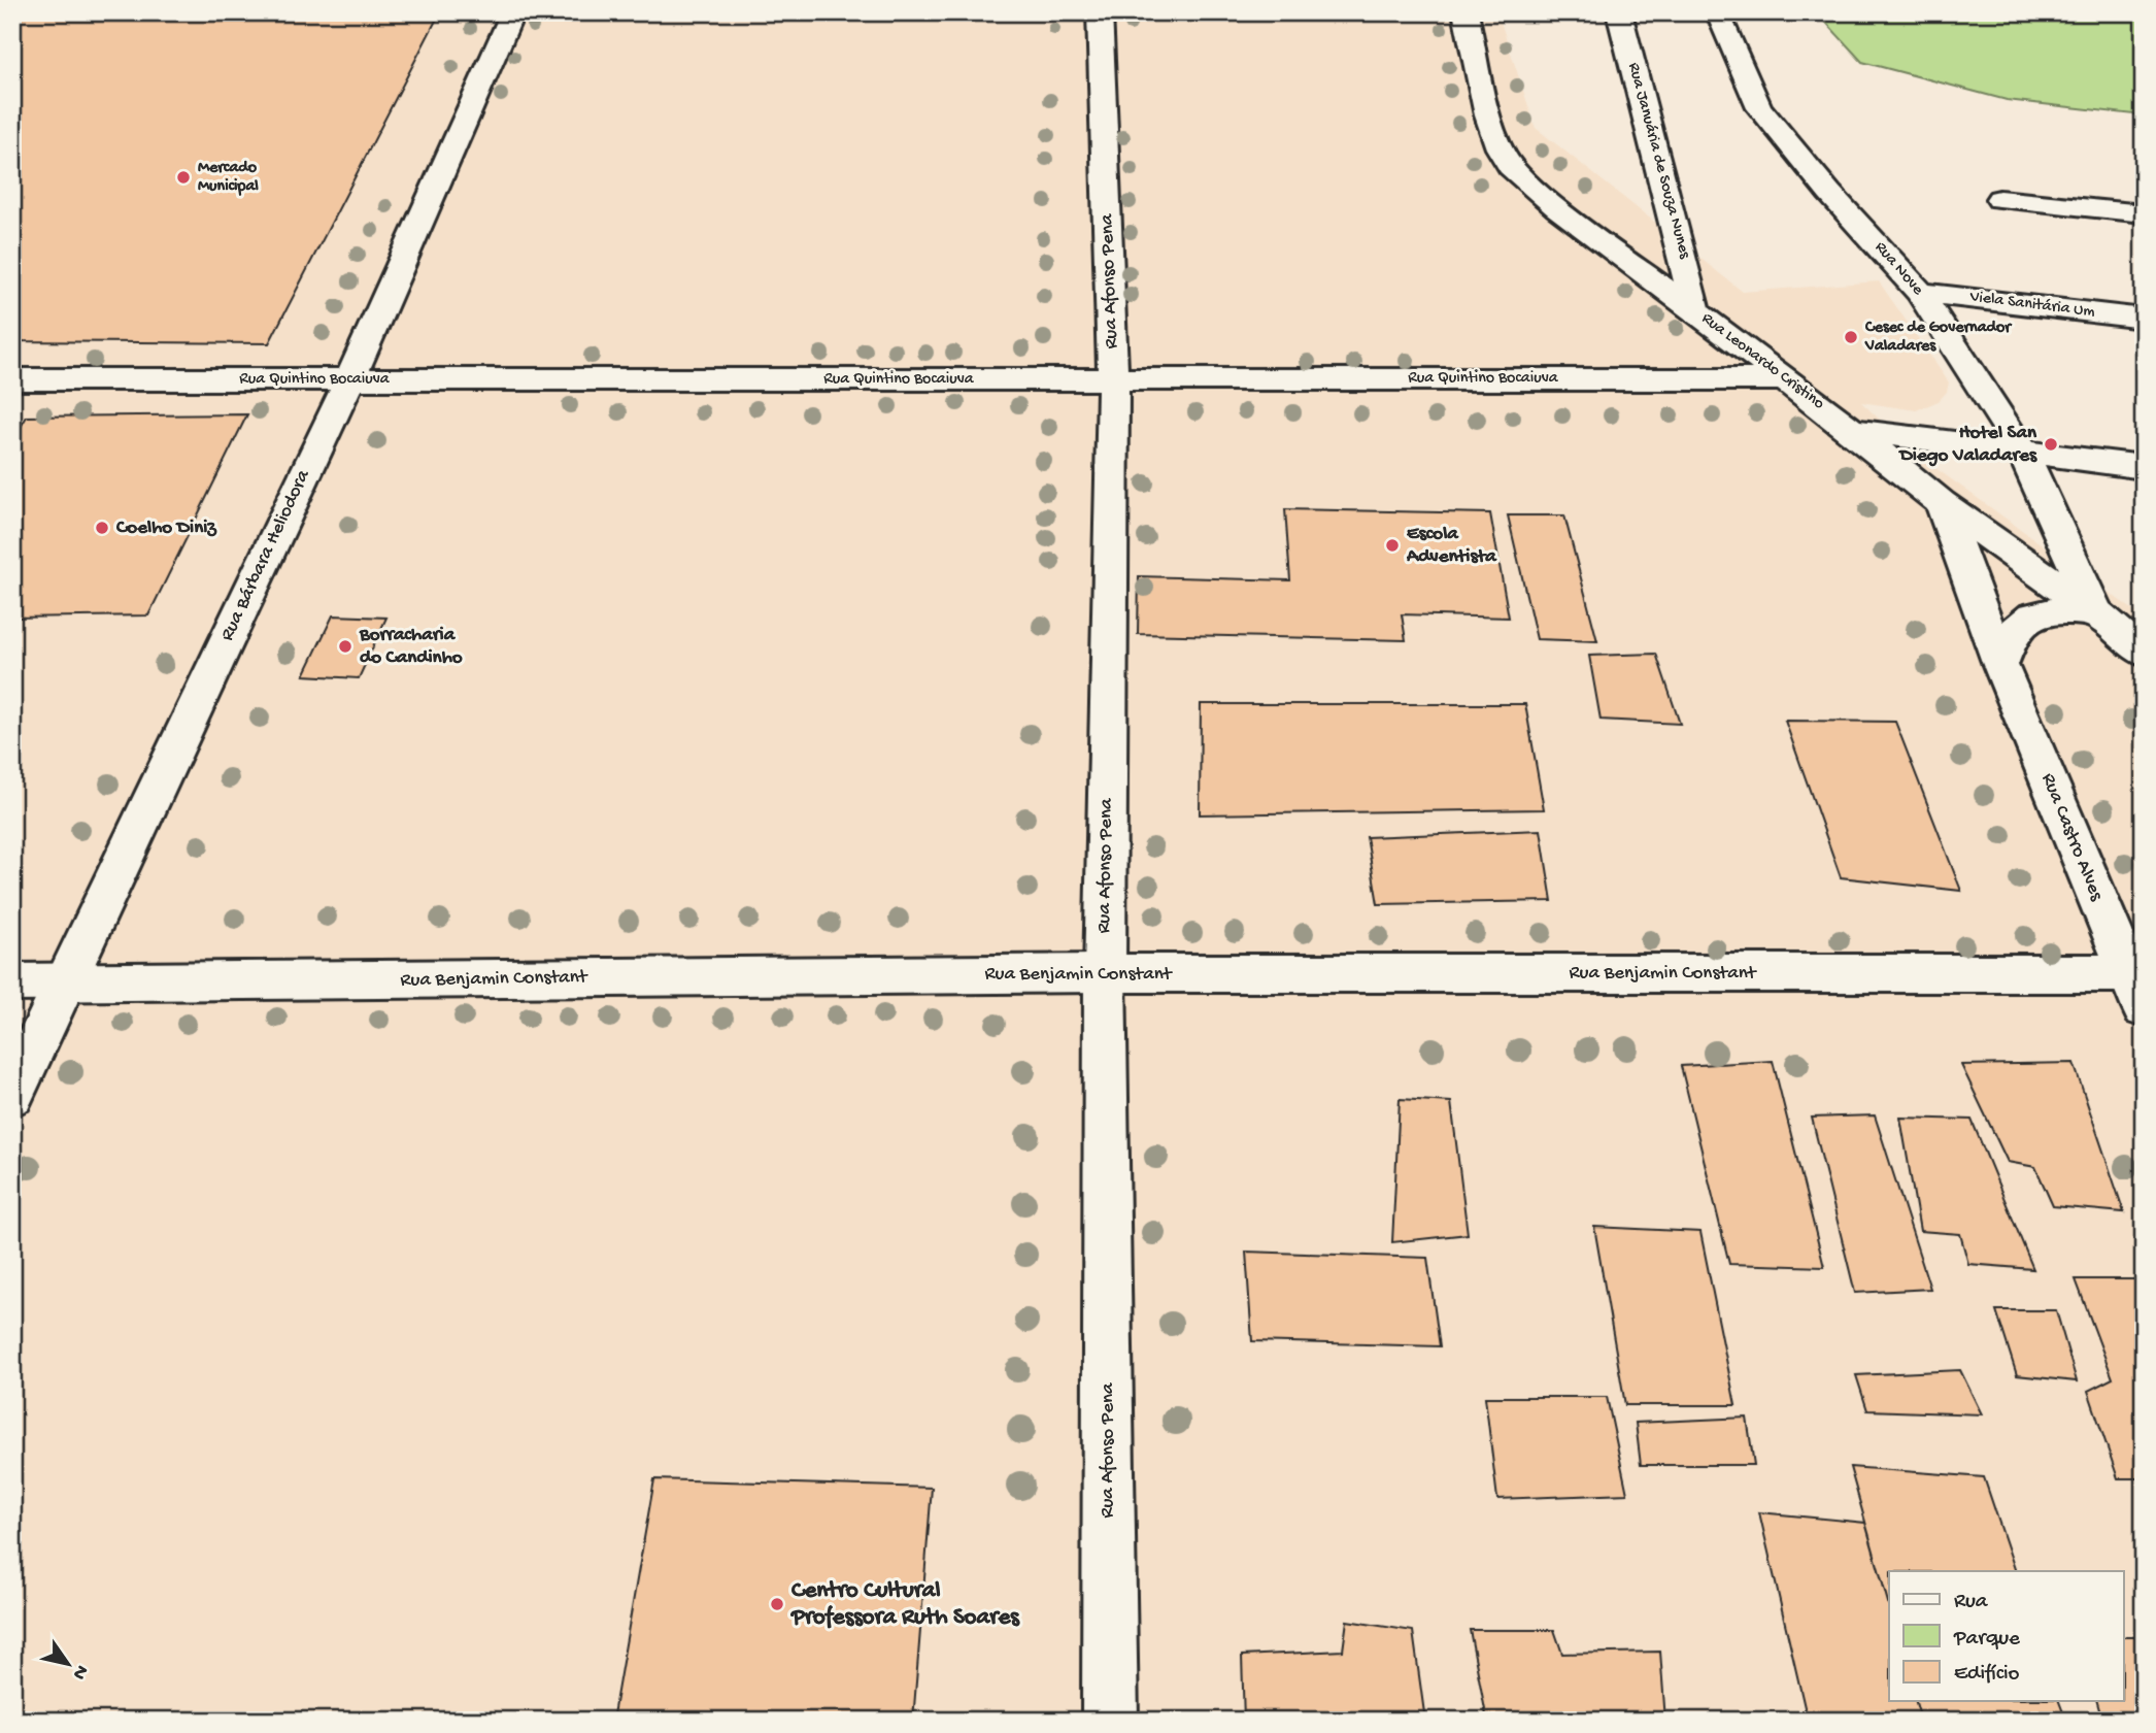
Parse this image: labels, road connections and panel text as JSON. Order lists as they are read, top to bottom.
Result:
{
  "streets": {
    "street": [
      "Rua Januária de Souza Nunes",
      "Rua Nove",
      "Rua Afonso Pena",
      "Viela Sanitária Um",
      "Rua Leonardo Cristino",
      "Rua Quintino Bocaiuva",
      "Rua Bárbara Heliodora",
      "Rua Castro Alves",
      "Rua Benjamin Constant"
    ]
  },
  "crossings": [
    ["Rua Januária de Souza Nunes", "Rua Leonardo Cristino"],
    ["Rua Nove", "Viela Sanitária Um"],
    ["Rua Nove", "Rua Leonardo Cristino"],
    ["Rua Afonso Pena", "Rua Quintino Bocaiuva"],
    ["Rua Afonso Pena", "Rua Benjamin Constant"],
    ["Rua Leonardo Cristino", "Rua Quintino Bocaiuva"],
    ["Rua Leonardo Cristino", "Rua Castro Alves"],
    ["Rua Quintino Bocaiuva", "Rua Bárbara Heliodora"],
    ["Rua Bárbara Heliodora", "Rua Benjamin Constant"],
    ["Rua Castro Alves", "Rua Benjamin Constant"]
  ],
  "places": [
    "Mercado Municipal",
    "Cesec de Governador Valadares",
    "Hotel San Diego Valadares",
    "Coelho Diniz",
    "Escola Adventista",
    "Borracharia do Candinho",
    "Centro Cultural Professora Ruth Soares"
  ],
  "legend": ["Rua", "Parque", "Edifício"],
  "north": "bottom right"
}
